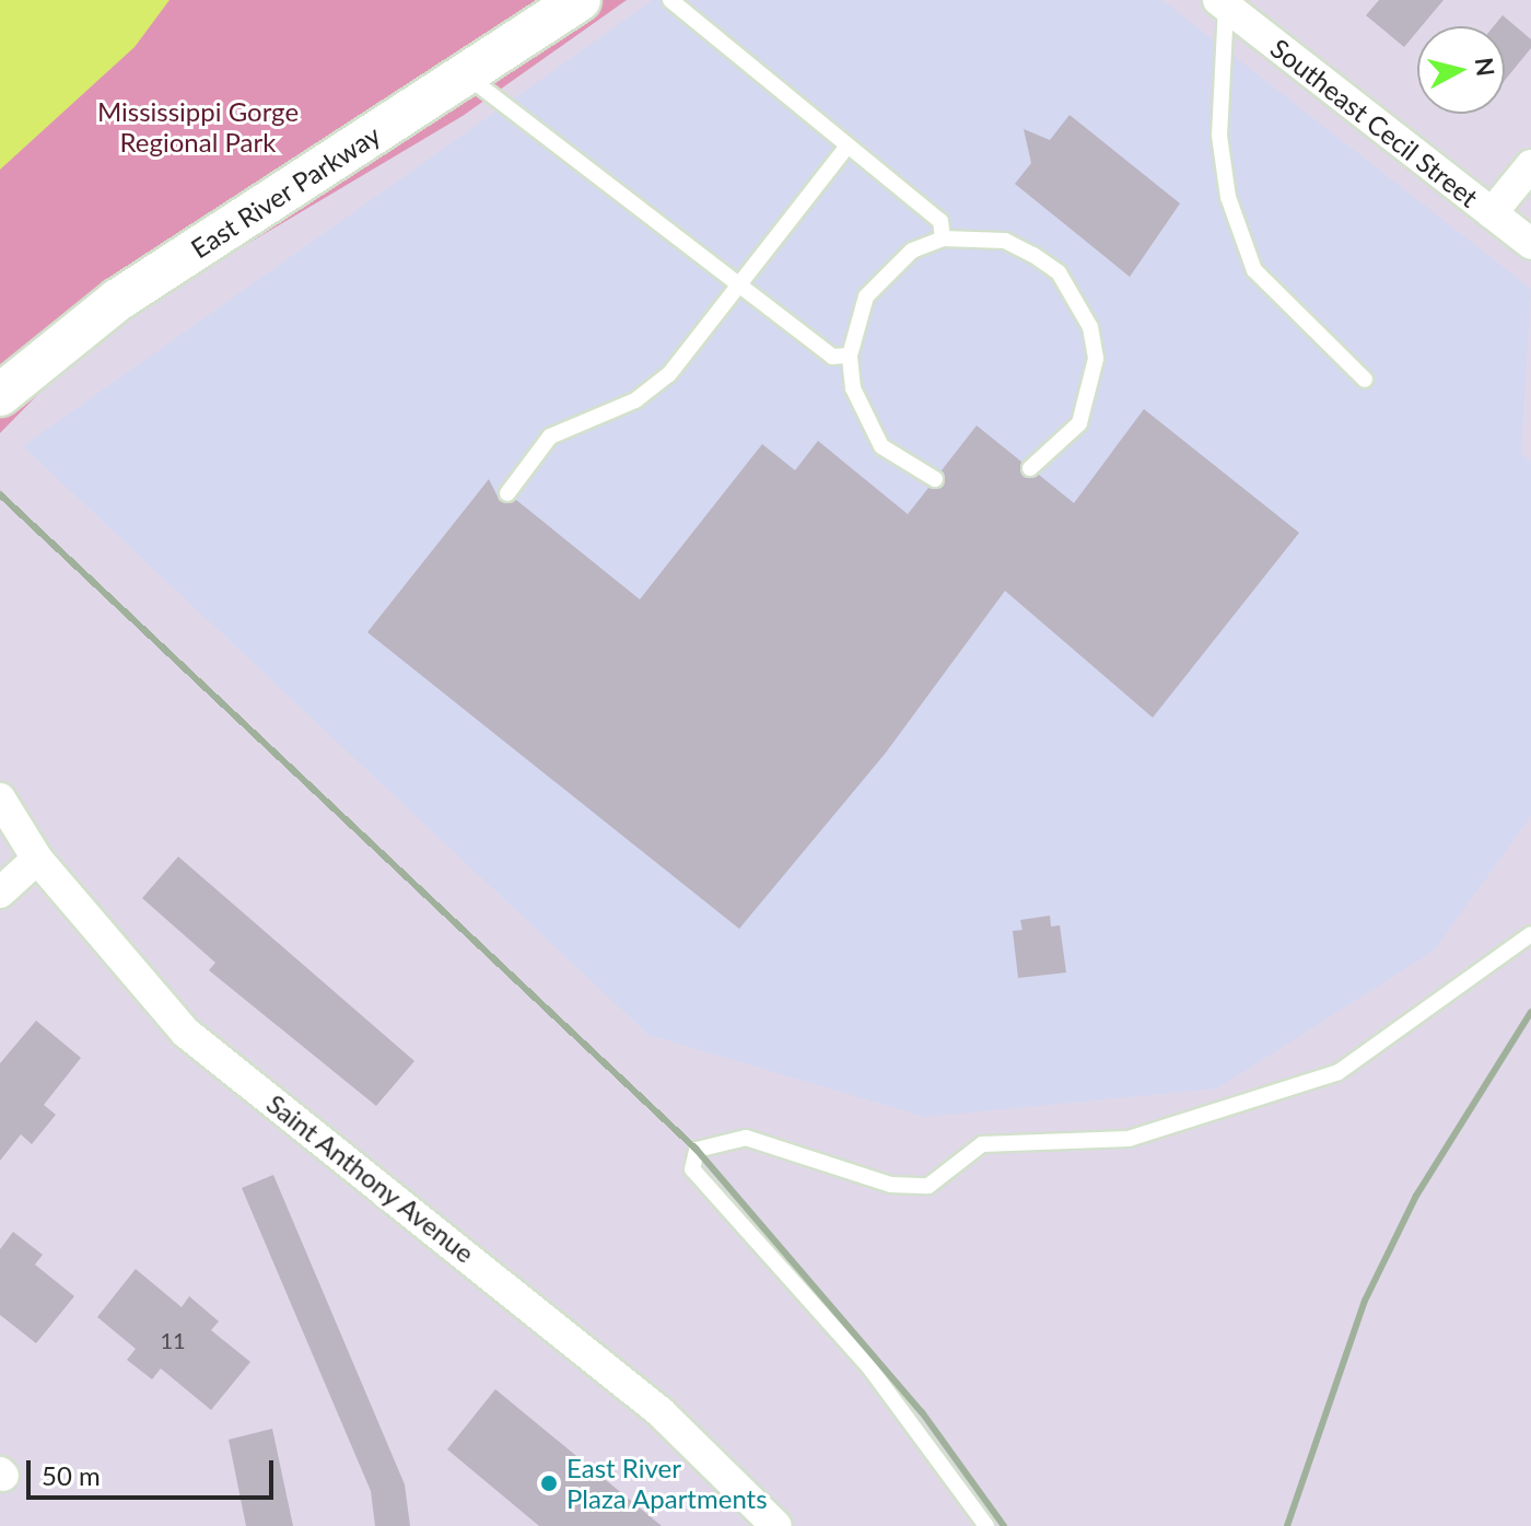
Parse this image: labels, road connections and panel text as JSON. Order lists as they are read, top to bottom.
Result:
{
  "streets": {
    "street": ["Southeast Cecil Street", "East River Parkway", "Saint Anthony Avenue"]
  },
  "parks": ["Mississippi Gorge Regional Park"],
  "places": ["East River Plaza Apartments"],
  "house_numbers": ["11"],
  "scale_bar": "50 m",
  "north": "right"
}
